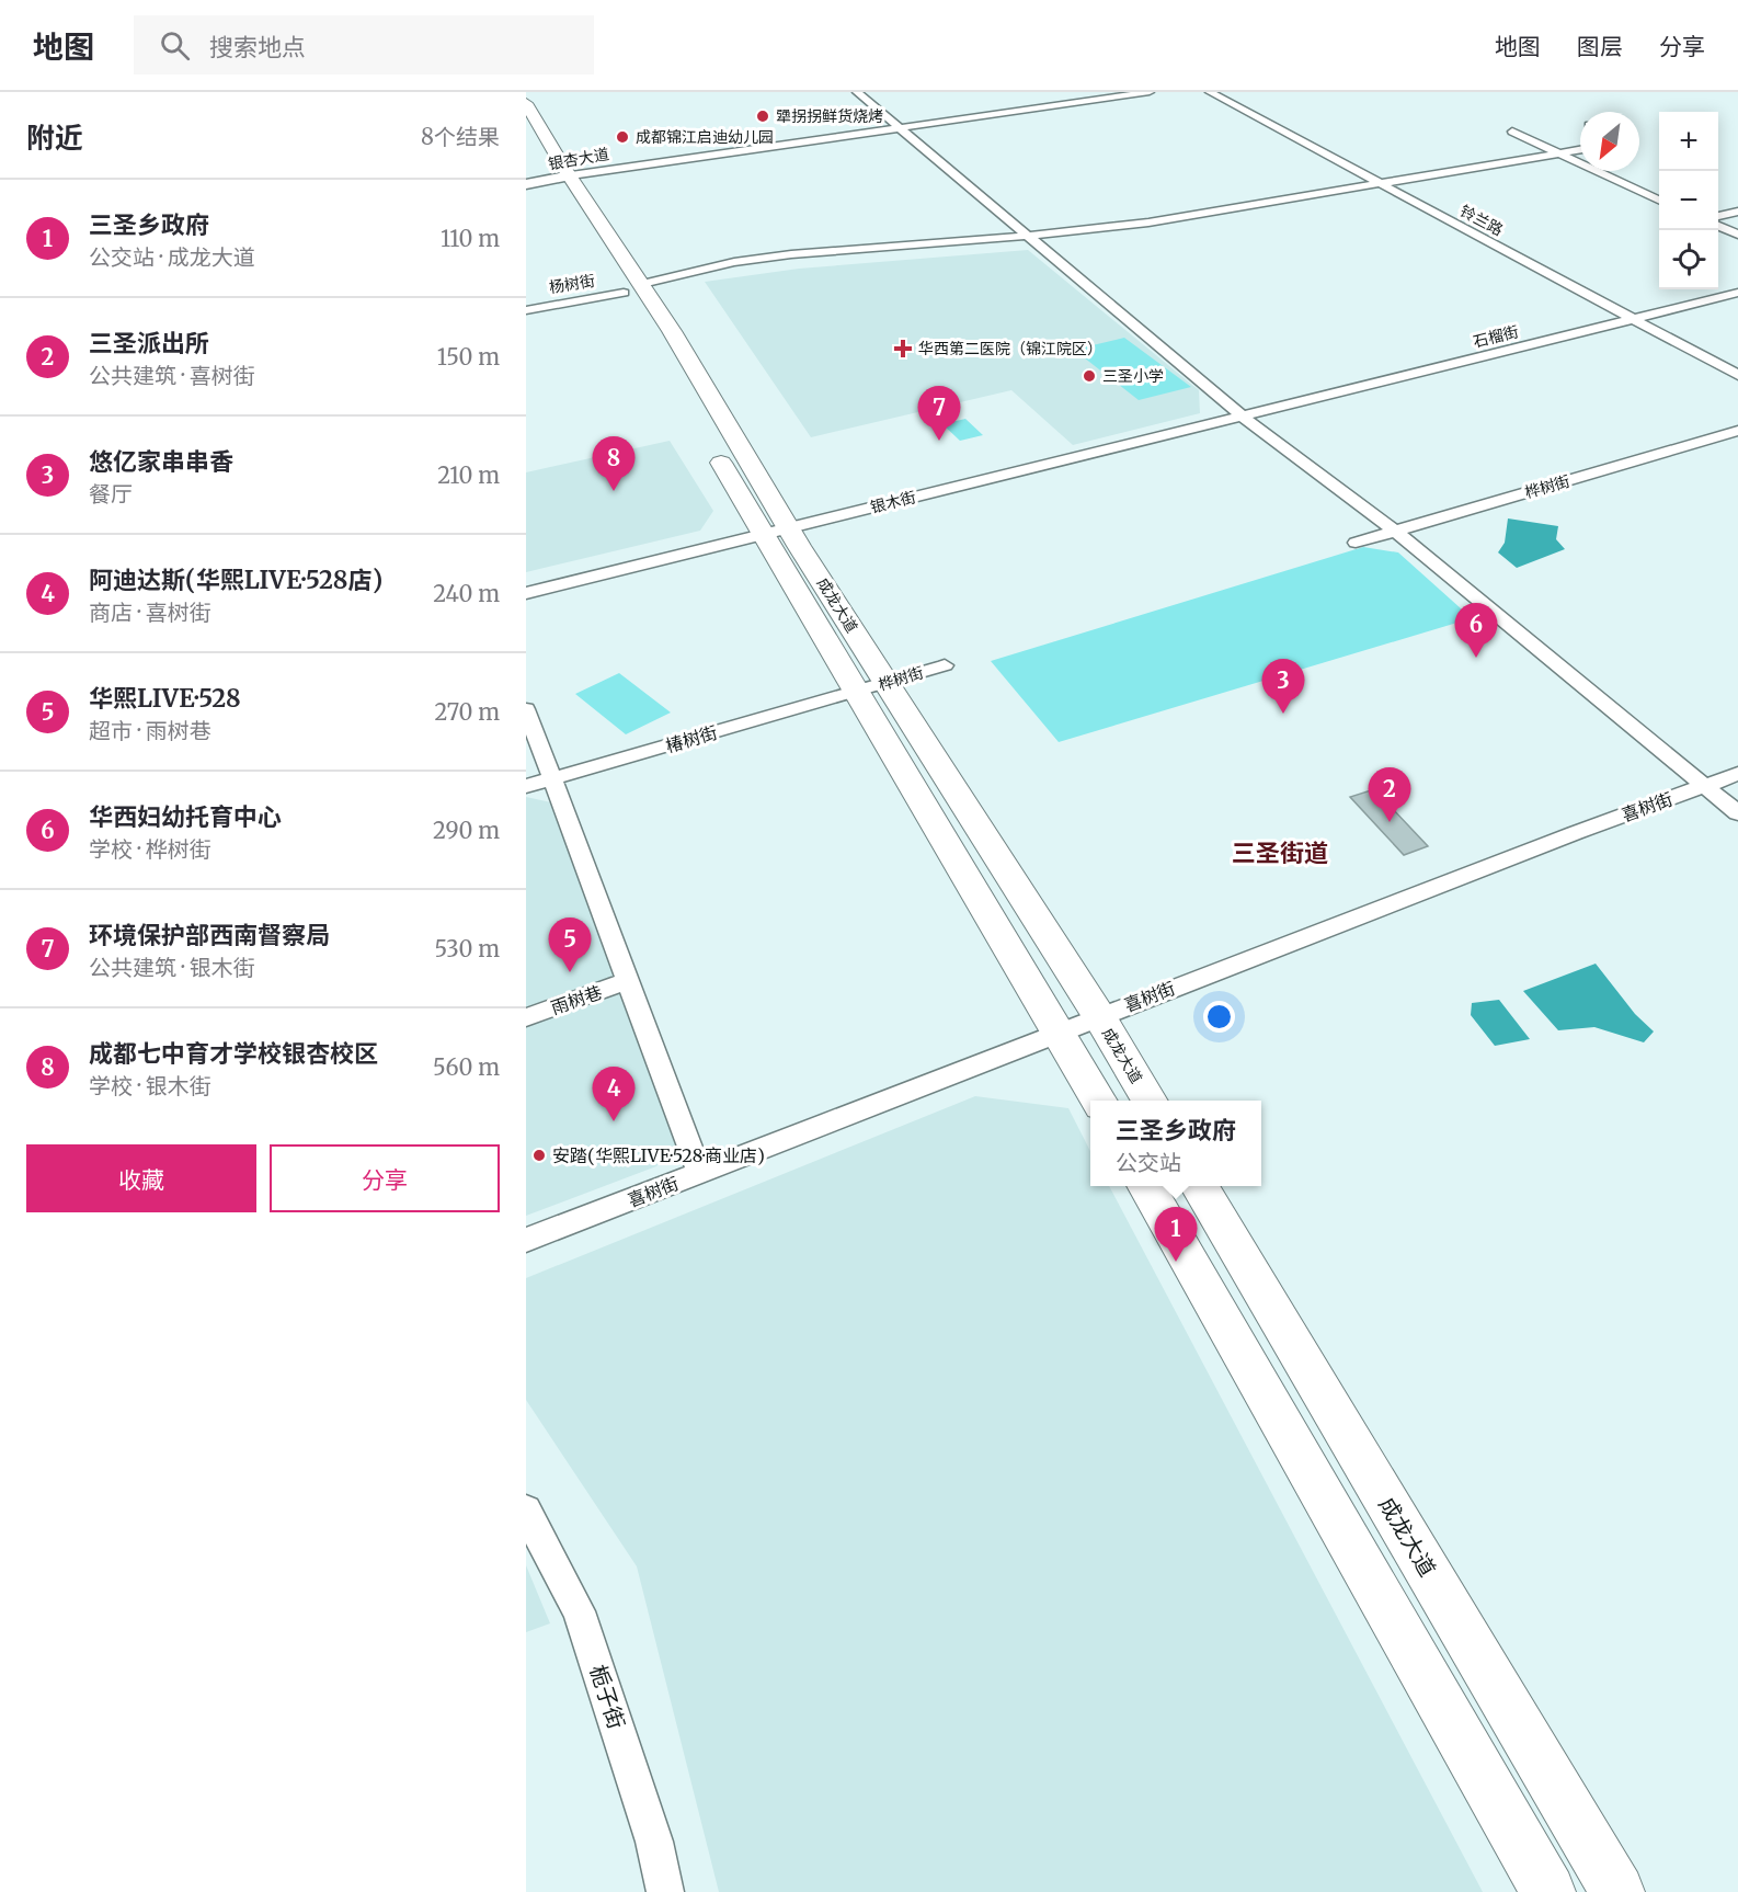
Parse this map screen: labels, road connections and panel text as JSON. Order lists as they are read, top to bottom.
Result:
{
  "streets": {
    "highway": ["成龙大道"],
    "main road": ["银杏大道"],
    "street": [
      "铃兰路",
      "杨树街",
      "石榴街",
      "桦树街",
      "银木街",
      "椿树街",
      "喜树街",
      "雨树巷",
      "栀子街"
    ]
  },
  "crossings": [
    ["银杏大道", "成龙大道"],
    ["铃兰路", "杨树街"],
    ["铃兰路", "石榴街"],
    ["杨树街", "成龙大道"],
    ["石榴街", "银木街"],
    ["桦树街", "成龙大道"],
    ["桦树街", "椿树街"],
    ["银木街", "成龙大道"],
    ["成龙大道", "椿树街"],
    ["成龙大道", "喜树街"]
  ],
  "districts": ["三圣街道"],
  "places": {
    "other": [
      "犟拐拐鲜货烧烤",
      "成都锦江启迪幼儿园",
      "三圣小学",
      "安踏(华熙LIVE·528·商业店)"
    ],
    "health": ["华西第二医院（锦江院区）"]
  },
  "north": "bottom left",
  "page": {
    "header": "地图",
    "search": "搜索地点",
    "nav": ["地图", "图层", "分享"],
    "heading": ["附近", "8个结果"],
    "map_buttons": ["+", "−"],
    "list": [
      {
        "mark": "1",
        "name": "三圣乡政府",
        "note": "公交站 · 成龙大道",
        "value": "110 m"
      },
      {
        "mark": "2",
        "name": "三圣派出所",
        "note": "公共建筑 · 喜树街",
        "value": "150 m"
      },
      {
        "mark": "3",
        "name": "悠亿家串串香",
        "note": "餐厅",
        "value": "210 m"
      },
      {
        "mark": "4",
        "name": "阿迪达斯(华熙LIVE·528店)",
        "note": "商店 · 喜树街",
        "value": "240 m"
      },
      {
        "mark": "5",
        "name": "华熙LIVE·528",
        "note": "超市 · 雨树巷",
        "value": "270 m"
      },
      {
        "mark": "6",
        "name": "华西妇幼托育中心",
        "note": "学校 · 桦树街",
        "value": "290 m"
      },
      {
        "mark": "7",
        "name": "环境保护部西南督察局",
        "note": "公共建筑 · 银木街",
        "value": "530 m"
      },
      {
        "mark": "8",
        "name": "成都七中育才学校银杏校区",
        "note": "学校 · 银木街",
        "value": "560 m"
      }
    ],
    "pins": [
      "7",
      "8",
      "6",
      "3",
      "2",
      "5",
      "4",
      "1"
    ],
    "popup": ["三圣乡政府", "公交站"],
    "buttons": ["收藏", "分享"]
  }
}
